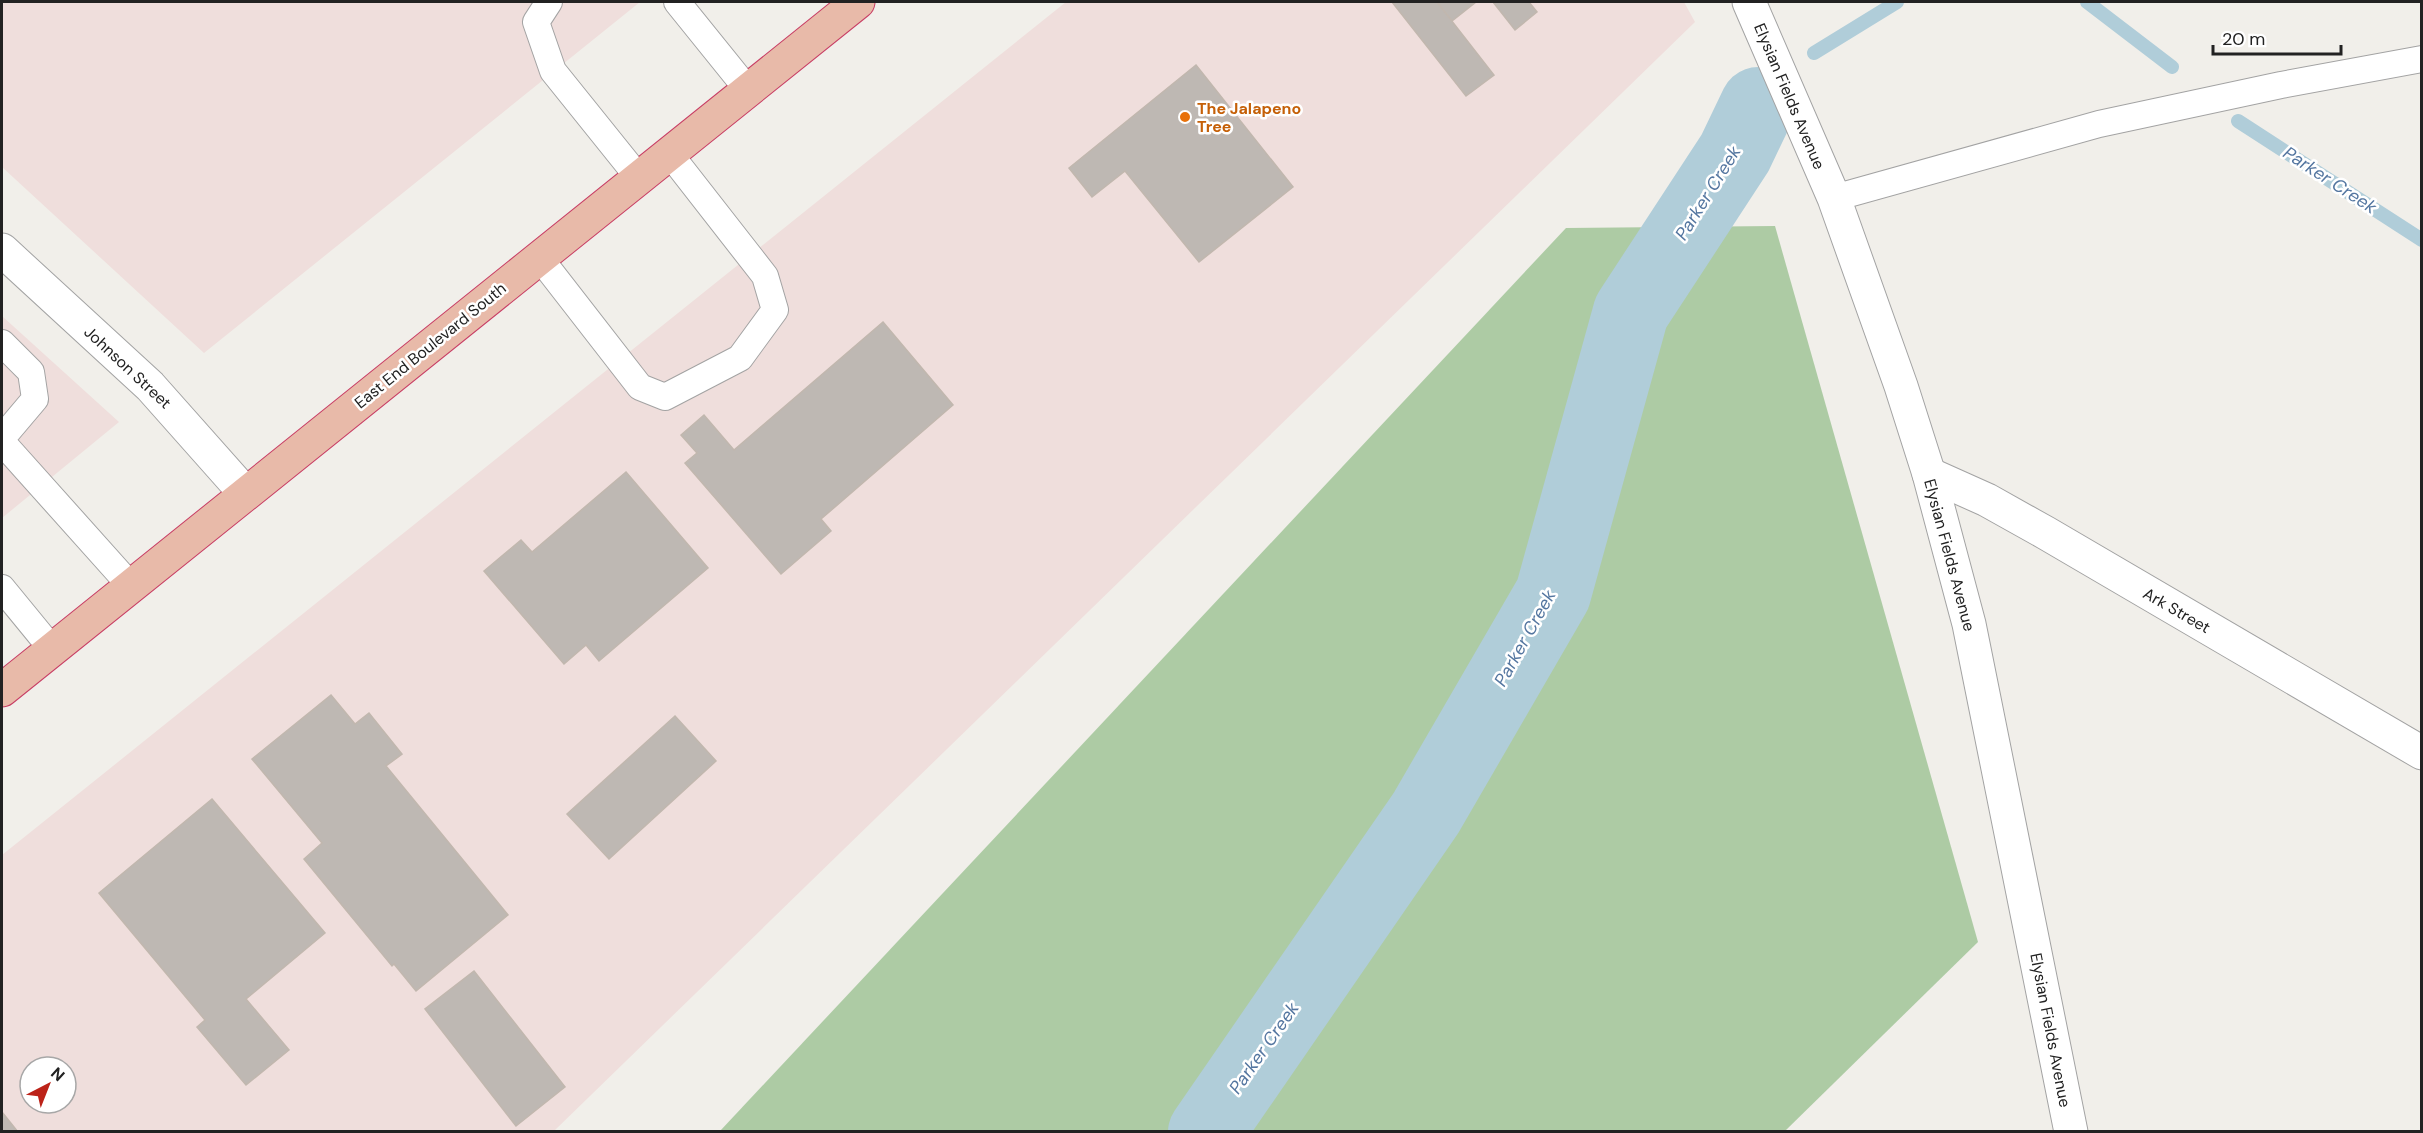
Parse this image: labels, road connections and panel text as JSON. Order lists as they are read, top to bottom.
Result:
{
  "streets": {
    "highway": ["East End Boulevard South"],
    "street": ["Elysian Fields Avenue", "Johnson Street", "Ark Street"]
  },
  "crossings": [
    ["Elysian Fields Avenue", "Ark Street"],
    ["East End Boulevard South", "Johnson Street"]
  ],
  "water": ["Parker Creek"],
  "places": ["The Jalapeno Tree"],
  "scale_bar": "20 m",
  "north": "top right"
}
